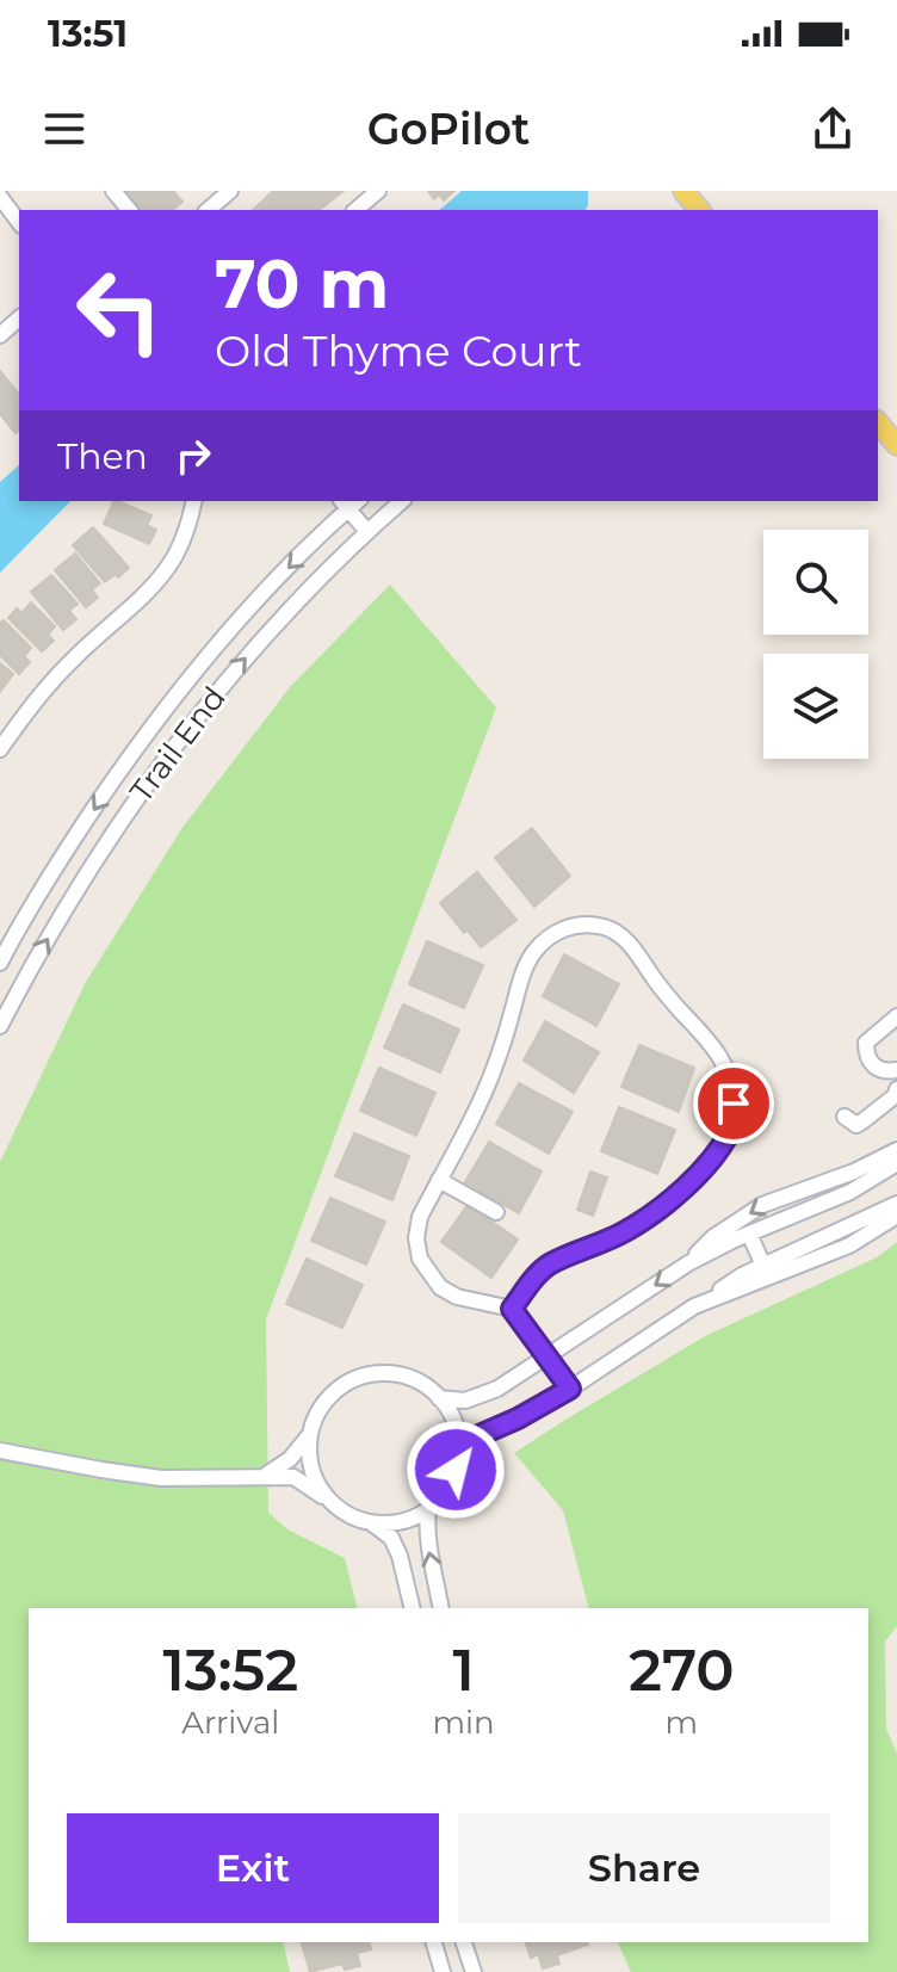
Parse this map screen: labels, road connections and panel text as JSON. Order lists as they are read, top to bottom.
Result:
{
  "streets": {
    "street": ["Trail End"]
  },
  "page": {
    "status": "13:51",
    "header": "GoPilot",
    "turn": ["70 m", "Old Thyme Court"],
    "then": "Then",
    "eta": [
      "13:52",
      "Arrival",
      "1",
      "min",
      "270",
      "m"
    ],
    "buttons": ["Exit", "Share"]
  }
}
